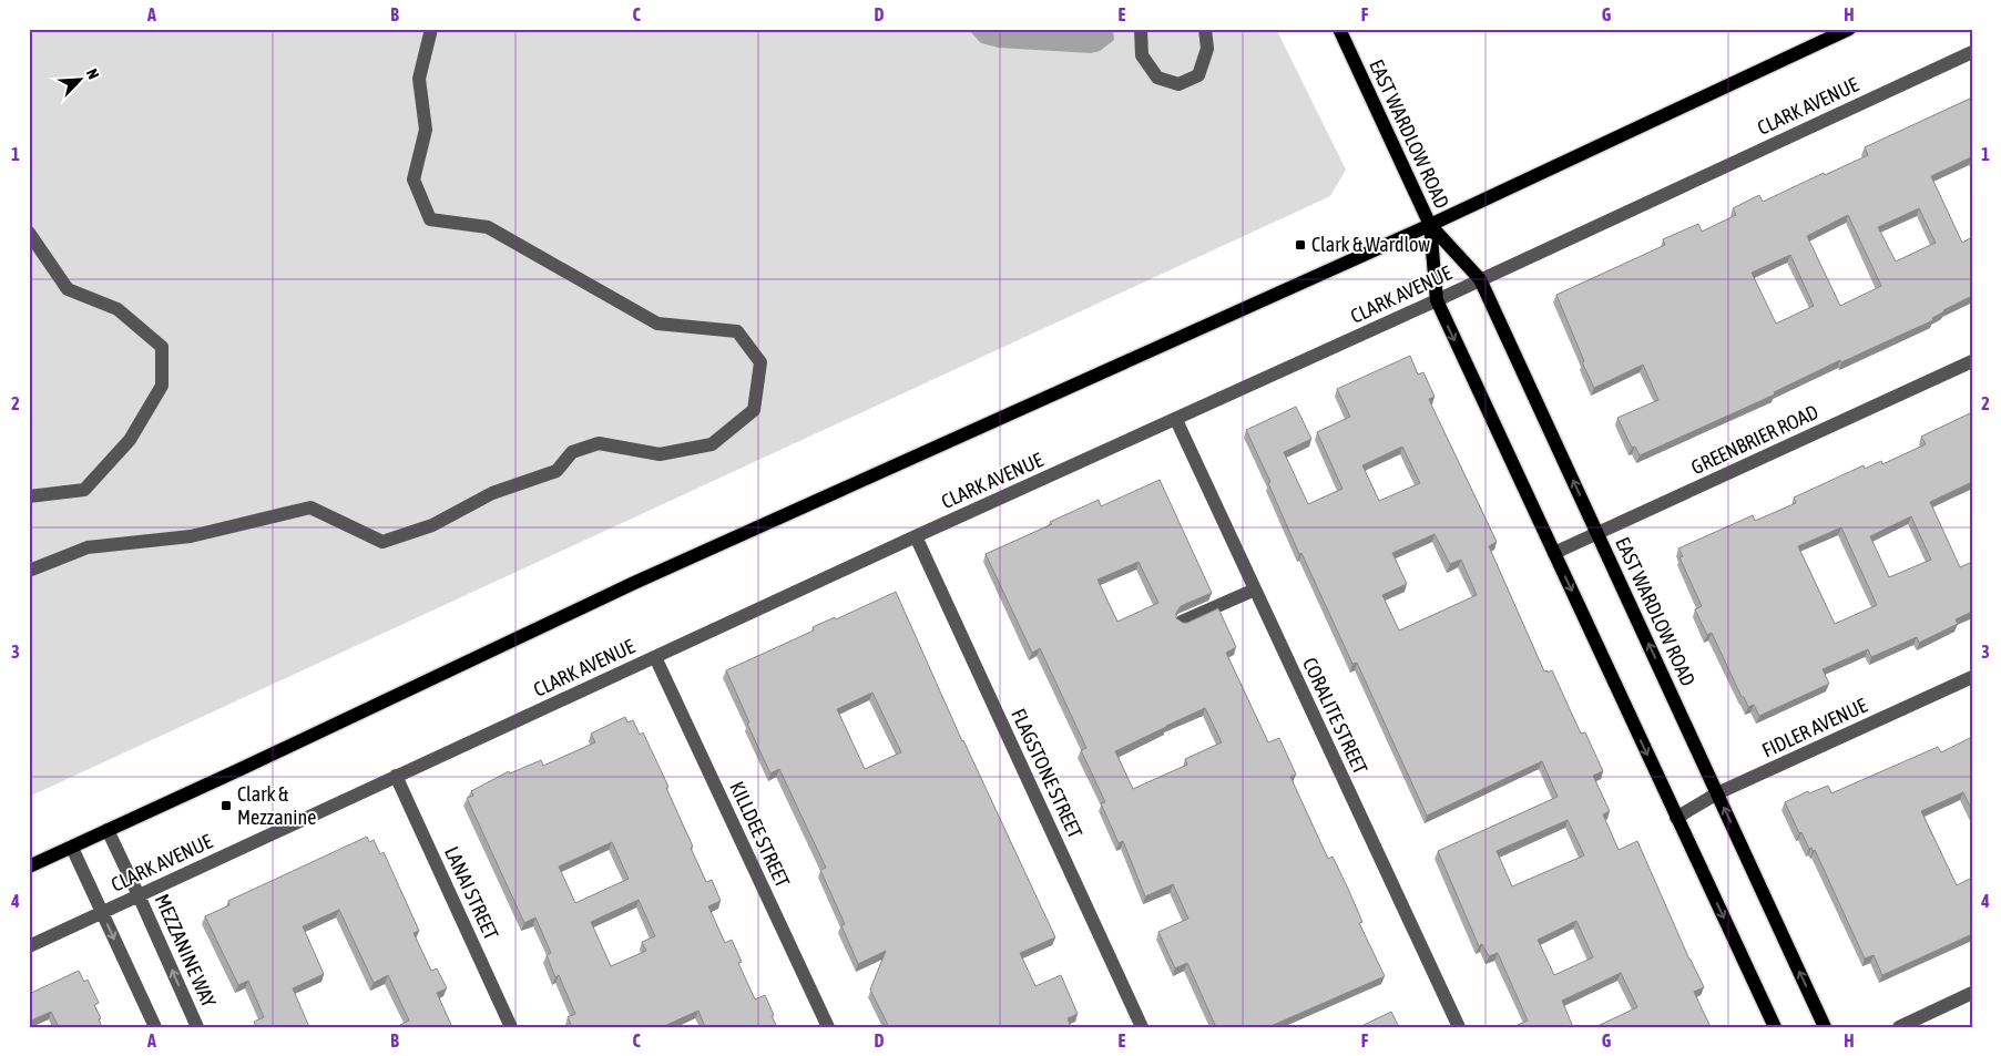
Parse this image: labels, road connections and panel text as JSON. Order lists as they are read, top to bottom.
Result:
{
  "streets": {
    "main road": ["EAST WARDLOW ROAD"],
    "street": [
      "CLARK AVENUE",
      "GREENBRIER ROAD",
      "CORALITE STREET",
      "FIDLER AVENUE",
      "FLAGSTONE STREET",
      "KILLDEE STREET",
      "LANAI STREET",
      "MEZZANINE WAY"
    ]
  },
  "crossings": [
    ["CLARK AVENUE", "EAST WARDLOW ROAD"],
    ["CLARK AVENUE", "CORALITE STREET"],
    ["CLARK AVENUE", "FLAGSTONE STREET"],
    ["CLARK AVENUE", "KILLDEE STREET"],
    ["CLARK AVENUE", "LANAI STREET"],
    ["CLARK AVENUE", "MEZZANINE WAY"],
    ["EAST WARDLOW ROAD", "GREENBRIER ROAD"],
    ["EAST WARDLOW ROAD", "FIDLER AVENUE"]
  ],
  "places": {
    "transit": ["Clark & Wardlow", "Clark & Mezzanine"]
  },
  "north": "top right",
  "grid": {
    "columns": [
      "A",
      "B",
      "C",
      "D",
      "E",
      "F",
      "G",
      "H"
    ],
    "rows": [
      "1",
      "2",
      "3",
      "4"
    ]
  }
}
